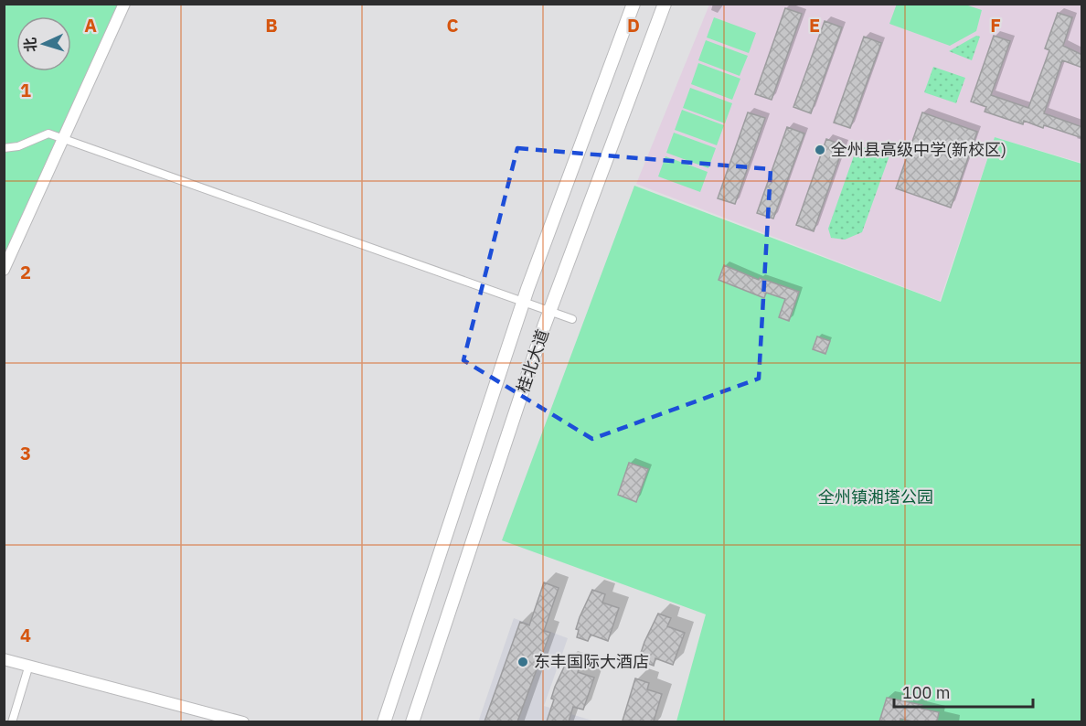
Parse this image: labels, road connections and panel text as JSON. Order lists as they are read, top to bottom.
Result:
{
  "streets": {
    "main road": ["桂北大道"]
  },
  "parks": ["全州镇湘塔公园"],
  "places": ["全州县高级中学(新校区)", "东丰国际大酒店"],
  "scale_bar": "100 m",
  "north": "left",
  "grid": {
    "columns": [
      "A",
      "B",
      "C",
      "D",
      "E",
      "F"
    ],
    "rows": [
      "1",
      "2",
      "3",
      "4"
    ]
  }
}
